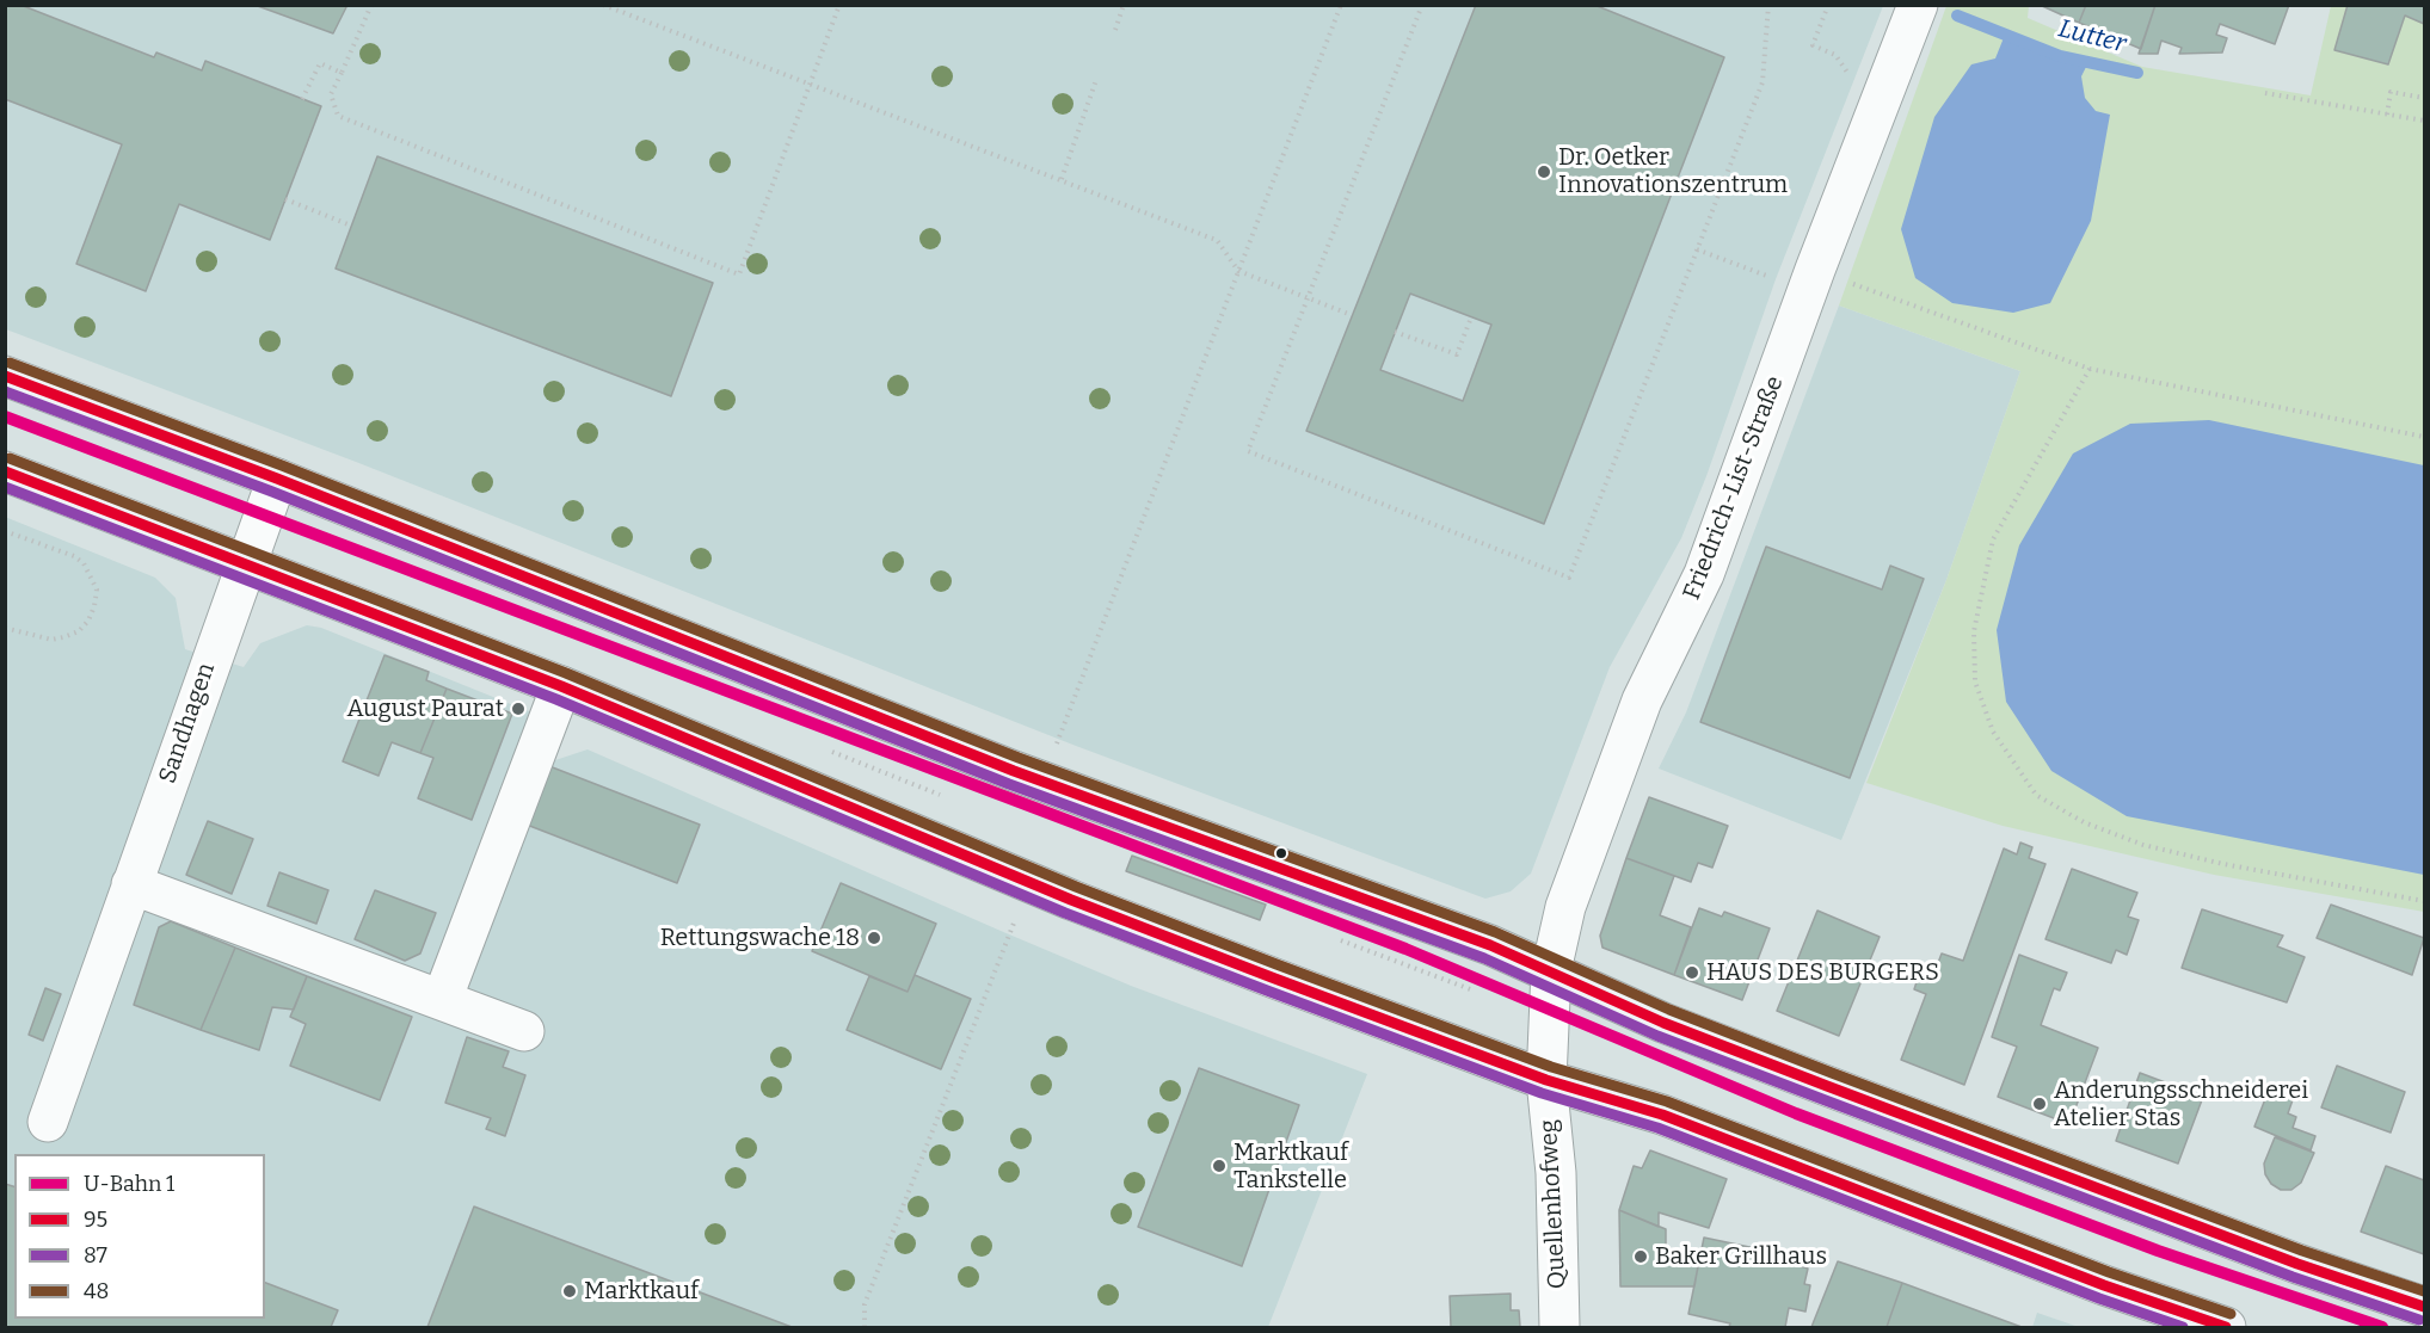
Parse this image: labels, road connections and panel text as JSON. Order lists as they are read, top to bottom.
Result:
{
  "streets": {
    "street": ["Friedrich-List-Straße", "Sandhagen", "Quellenhofweg"]
  },
  "crossings": [
    ["Friedrich-List-Straße", "Quellenhofweg"]
  ],
  "water": ["Lutter"],
  "places": [
    "Dr. Oetker Innovationszentrum",
    "August Paurat",
    "Rettungswache 18",
    "HAUS DES BURGERS",
    "Anderungsschneiderei Atelier Stas",
    "Marktkauf Tankstelle",
    "Baker Grillhaus",
    "Marktkauf"
  ],
  "lines": [
    "transit line 48",
    "transit line 95",
    "transit line 87",
    "metro line 1"
  ],
  "legend": [
    "U-Bahn 1",
    "95",
    "87",
    "48"
  ]
}
